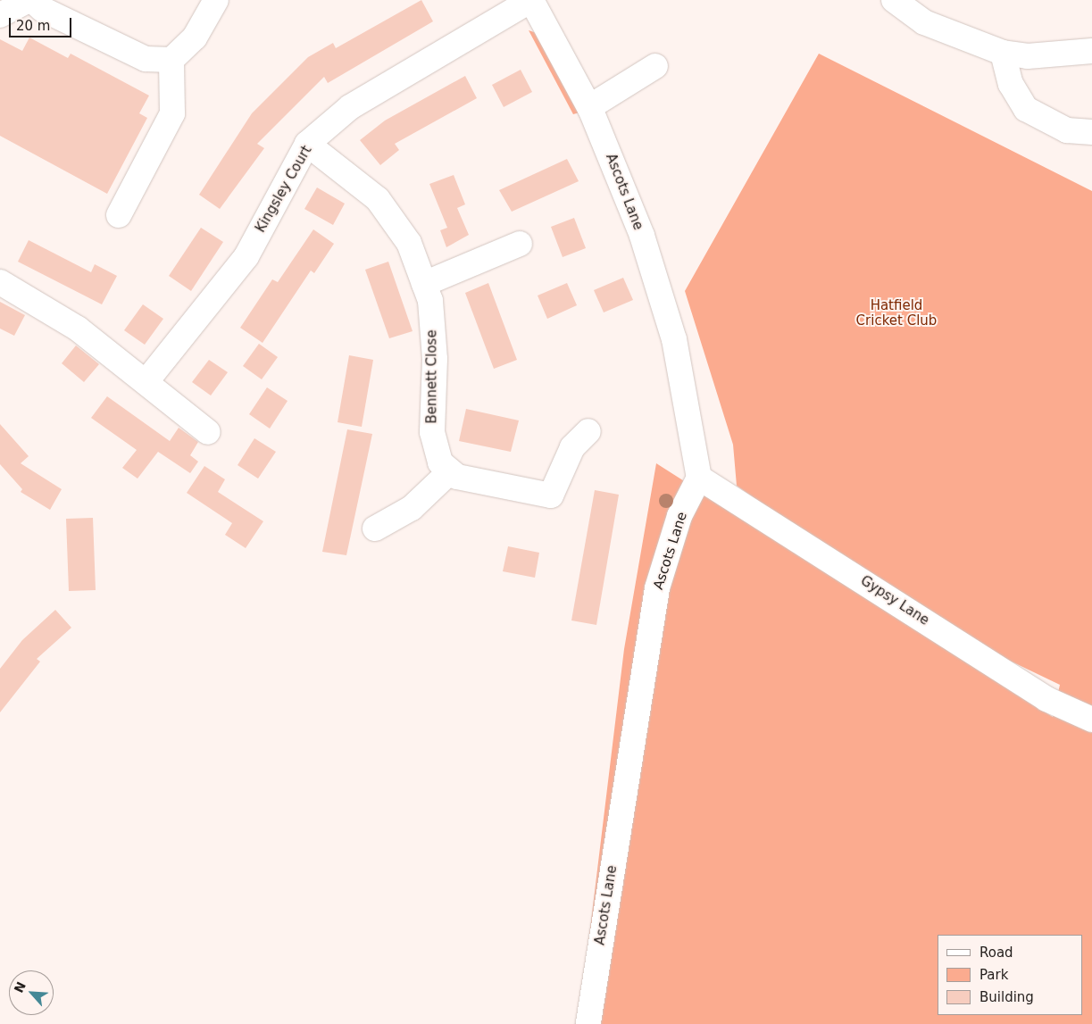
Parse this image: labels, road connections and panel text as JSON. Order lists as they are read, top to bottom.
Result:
{
  "streets": {
    "street": [
      "Kingsley Court",
      "Ascots Lane",
      "Bennett Close",
      "Gypsy Lane"
    ]
  },
  "crossings": [
    ["Kingsley Court", "Ascots Lane"],
    ["Kingsley Court", "Bennett Close"],
    ["Ascots Lane", "Gypsy Lane"]
  ],
  "parks": ["Hatfield Cricket Club"],
  "legend": ["Road", "Park", "Building"],
  "scale_bar": "20 m",
  "north": "top left"
}
